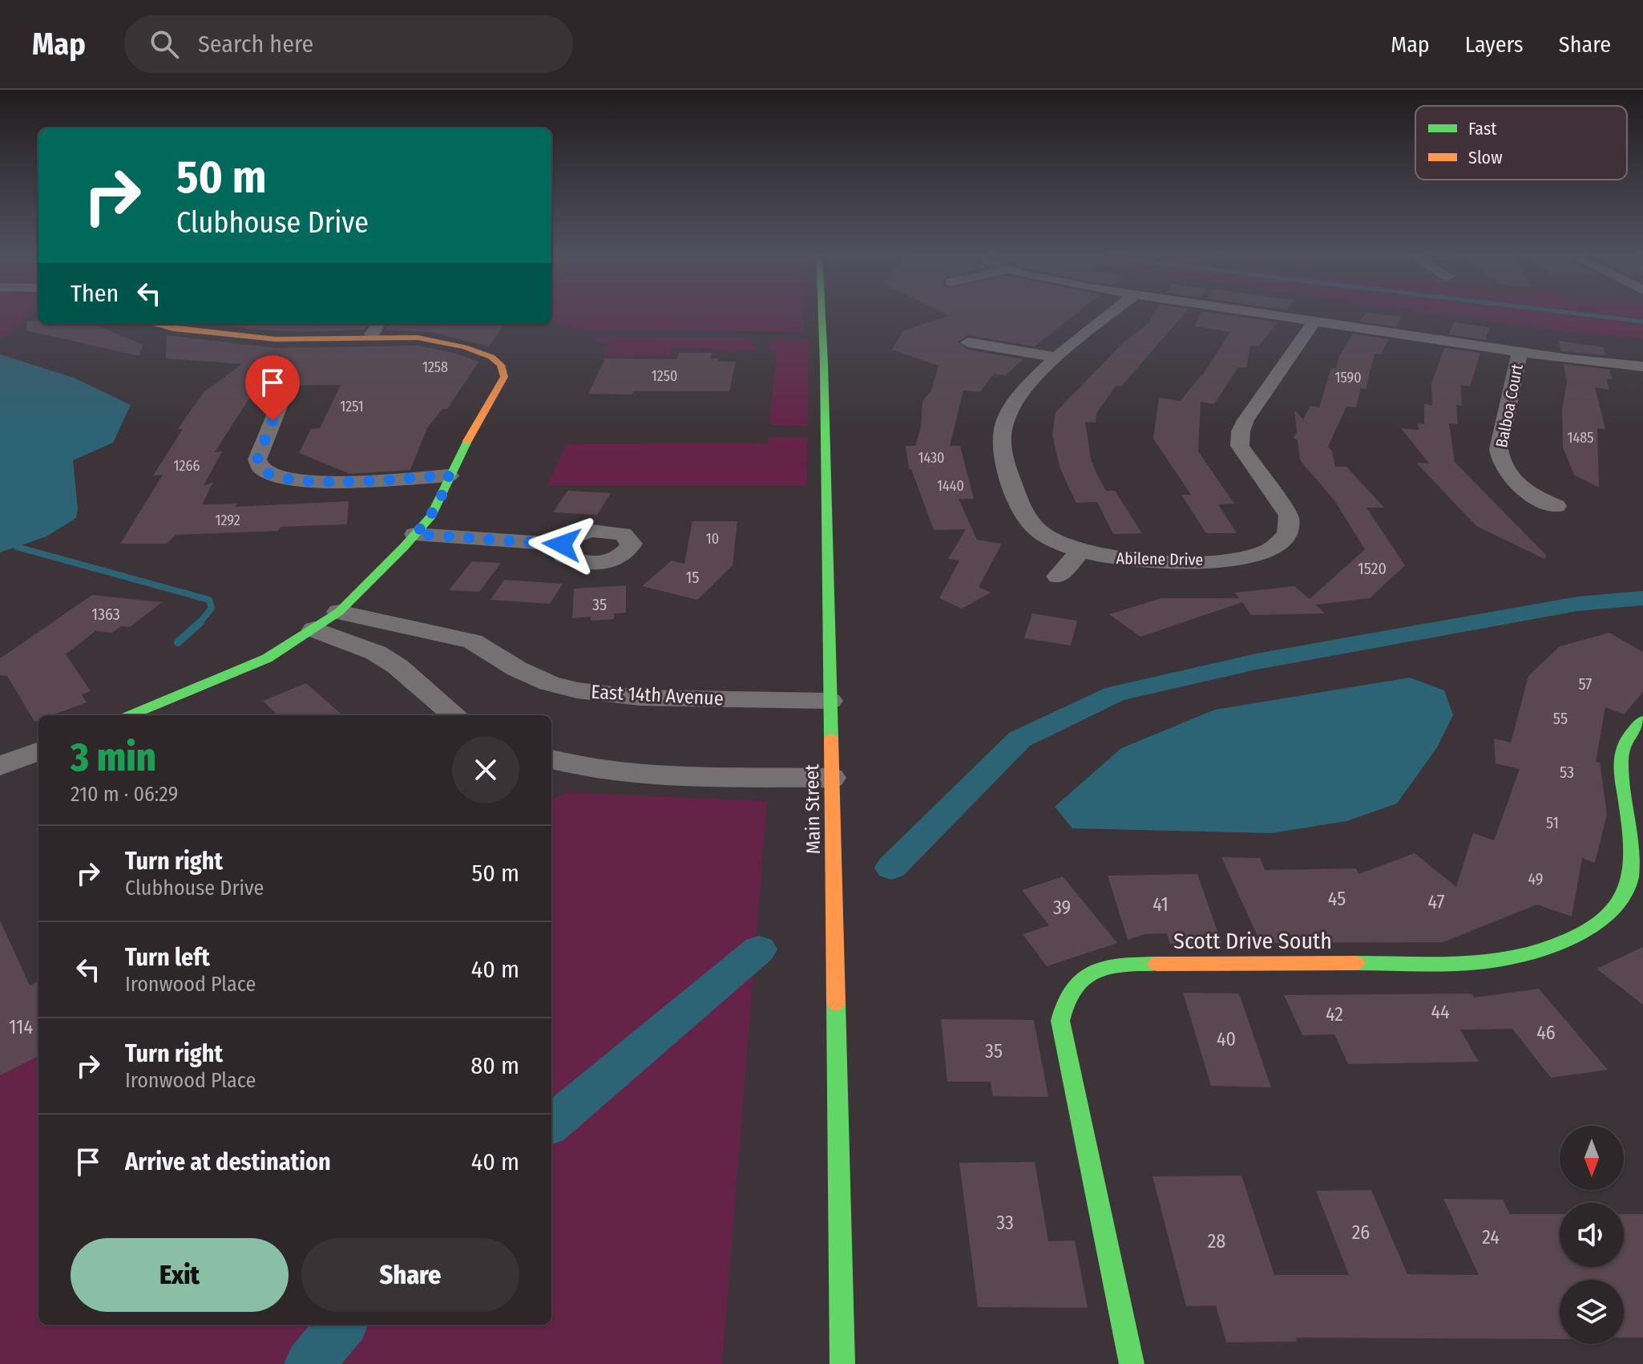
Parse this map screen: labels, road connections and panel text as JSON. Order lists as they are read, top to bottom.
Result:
{
  "streets": {
    "street": [
      "Balboa Court",
      "Abilene Drive",
      "East 14th Avenue",
      "Main Street",
      "Scott Drive South"
    ]
  },
  "crossings": [
    ["East 14th Avenue", "Main Street"]
  ],
  "house_numbers": [
    "1258",
    "1250",
    "1590",
    "1251",
    "1485",
    "1430",
    "1266",
    "1440",
    "1292",
    "10",
    "1520",
    "15",
    "35",
    "1363",
    "57",
    "55",
    "53",
    "51",
    "49",
    "45",
    "47",
    "41",
    "39",
    "44",
    "42",
    "114",
    "46",
    "40",
    "35",
    "33",
    "26",
    "24",
    "28"
  ],
  "legend": ["Fast", "Slow"],
  "north": "bottom",
  "page": {
    "header": "Map",
    "search": "Search here",
    "nav": ["Map", "Layers", "Share"],
    "turn": ["50 m", "Clubhouse Drive"],
    "then": "Then",
    "heading": ["3 min", "210 m · 06:29"],
    "list": [
      {
        "name": "Turn right",
        "note": "Clubhouse Drive",
        "value": "50 m"
      },
      {
        "name": "Turn left",
        "note": "Ironwood Place",
        "value": "40 m"
      },
      {
        "name": "Turn right",
        "note": "Ironwood Place",
        "value": "80 m"
      },
      {
        "name": "Arrive at destination",
        "value": "40 m"
      }
    ],
    "buttons": ["Exit", "Share"]
  }
}
